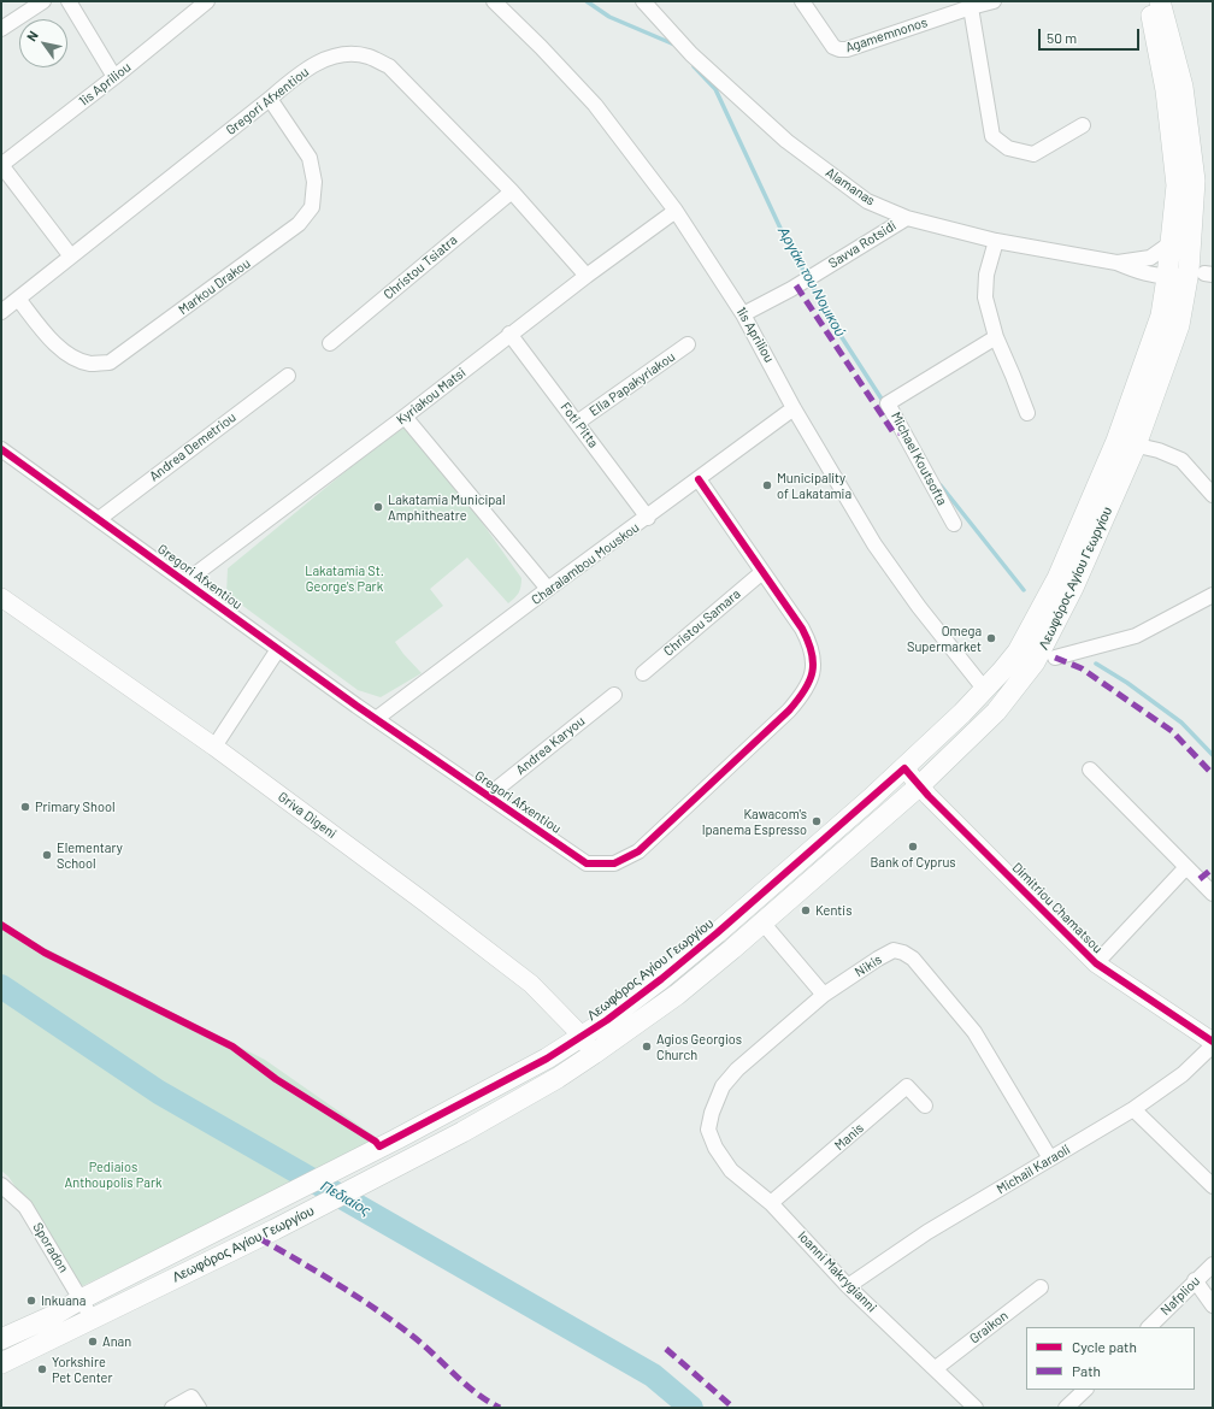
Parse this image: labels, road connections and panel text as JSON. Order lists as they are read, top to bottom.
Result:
{
  "streets": {
    "main road": ["Λεωφόρος Αγίου Γεωργίου"],
    "street": [
      "Agamemnonos",
      "1is Apriliou",
      "Gregori Afxentiou",
      "Alamanas",
      "Savva Rotsidi",
      "Christou Tsiatra",
      "Markou Drakou",
      "Elia Papakyriakou",
      "Kyriakou Matsi",
      "Foti Pitta",
      "Andrea Demetriou",
      "Michael Koutsofta",
      "Charalambou Mouskou",
      "Christou Samara",
      "Andrea Karyou",
      "Griva Digeni",
      "Dimitriou Chamatsou",
      "Nikis",
      "Manis",
      "Michail Karaoli",
      "Sporadon",
      "Ioanni Makrygianni",
      "Nafpliou",
      "Graikon"
    ]
  },
  "crossings": [
    ["1is Apriliou", "Savva Rotsidi"],
    ["1is Apriliou", "Kyriakou Matsi"],
    ["1is Apriliou", "Charalambou Mouskou"],
    ["1is Apriliou", "Λεωφόρος Αγίου Γεωργίου"],
    ["Gregori Afxentiou", "Christou Tsiatra"],
    ["Gregori Afxentiou", "Markou Drakou"],
    ["Gregori Afxentiou", "Kyriakou Matsi"],
    ["Gregori Afxentiou", "Andrea Demetriou"],
    ["Gregori Afxentiou", "Charalambou Mouskou"],
    ["Gregori Afxentiou", "Christou Samara"],
    ["Gregori Afxentiou", "Andrea Karyou"],
    ["Alamanas", "Savva Rotsidi"],
    ["Alamanas", "Λεωφόρος Αγίου Γεωργίου"],
    ["Elia Papakyriakou", "Foti Pitta"],
    ["Kyriakou Matsi", "Foti Pitta"],
    ["Foti Pitta", "Charalambou Mouskou"],
    ["Λεωφόρος Αγίου Γεωργίου", "Griva Digeni"],
    ["Λεωφόρος Αγίου Γεωργίου", "Dimitriou Chamatsou"],
    ["Λεωφόρος Αγίου Γεωργίου", "Sporadon"],
    ["Nikis", "Michail Karaoli"],
    ["Nikis", "Ioanni Makrygianni"],
    ["Manis", "Ioanni Makrygianni"],
    ["Michail Karaoli", "Ioanni Makrygianni"],
    ["Ioanni Makrygianni", "Graikon"]
  ],
  "water": ["Αργάκι του Νομικού", "Πεδιαίος"],
  "parks": ["Lakatamia St. George's Park", "Pediaios Anthoupolis Park"],
  "places": [
    "Municipality of Lakatamia",
    "Lakatamia Municipal Amphitheatre",
    "Omega Supermarket",
    "Primary Shool",
    "Kawacom's Ipanema Espresso",
    "Bank of Cyprus",
    "Elementary School",
    "Kentis",
    "Agios Georgios Church",
    "Inkuana",
    "Anan",
    "Yorkshire Pet Center"
  ],
  "legend": ["Cycle path", "Path"],
  "scale_bar": "50 m",
  "north": "top left"
}
